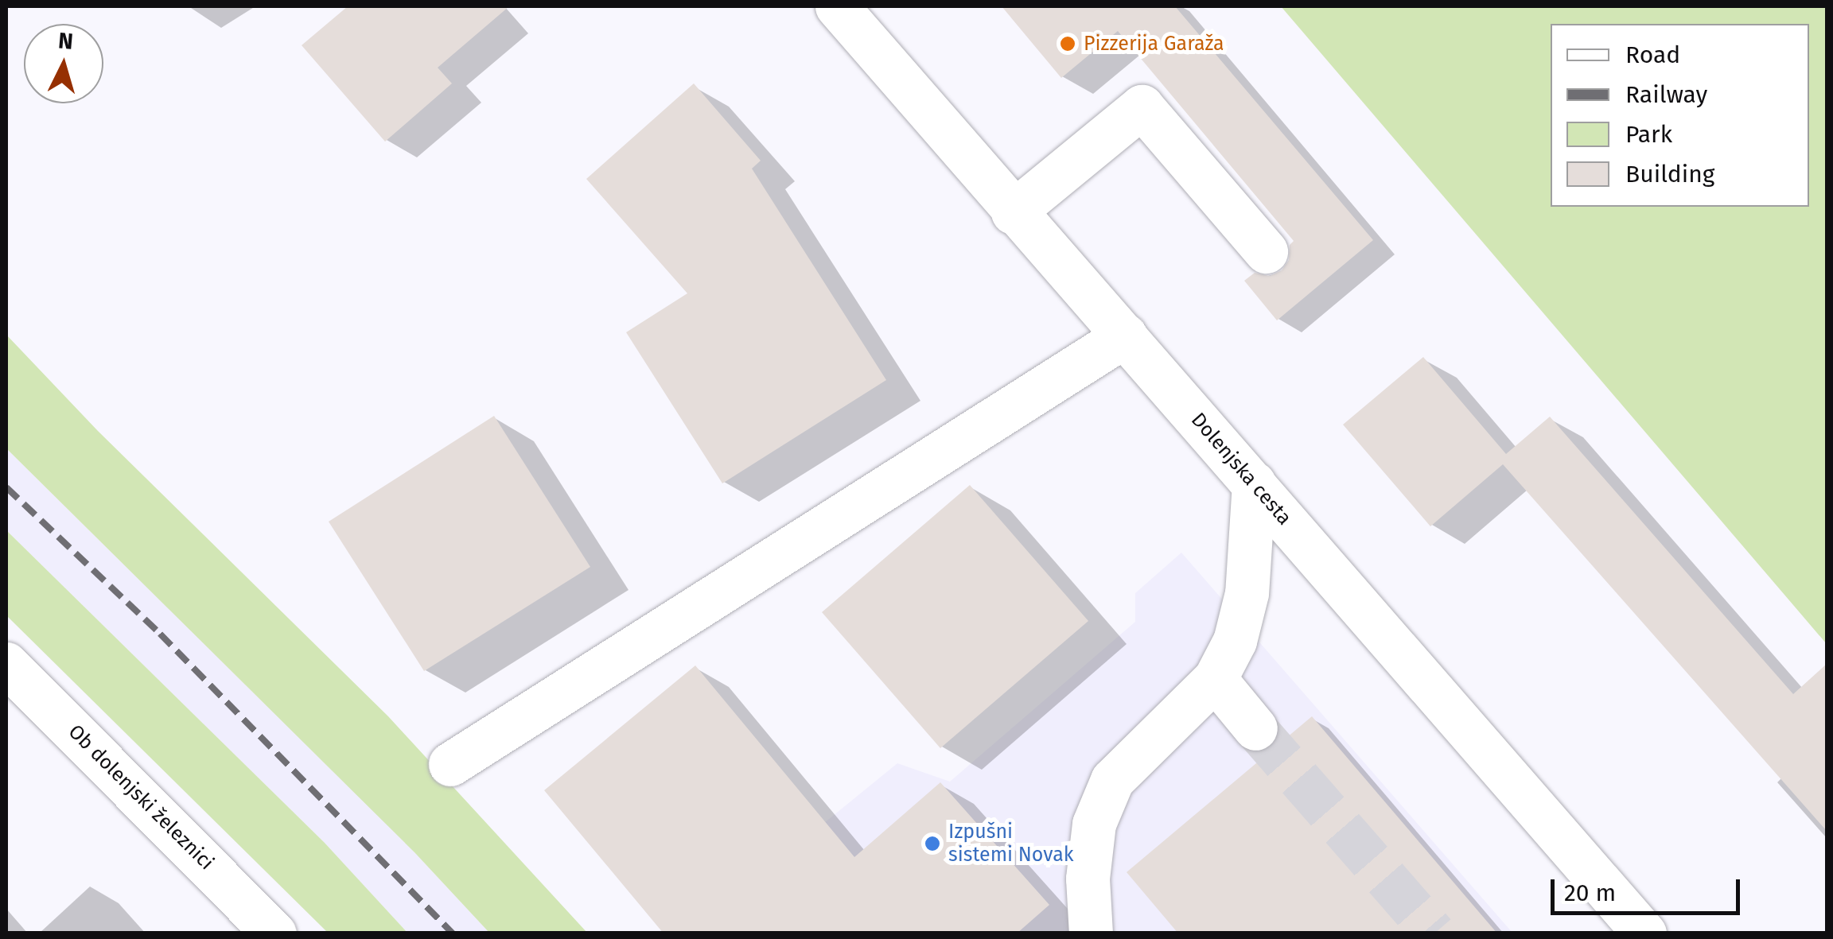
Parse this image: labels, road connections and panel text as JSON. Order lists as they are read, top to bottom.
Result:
{
  "streets": {
    "main road": ["Dolenjska cesta", "Ob dolenjski železnici"]
  },
  "places": ["Pizzerija Garaža", "Izpušni sistemi Novak"],
  "legend": [
    "Road",
    "Railway",
    "Park",
    "Building"
  ],
  "scale_bar": "20 m",
  "north": "top"
}
